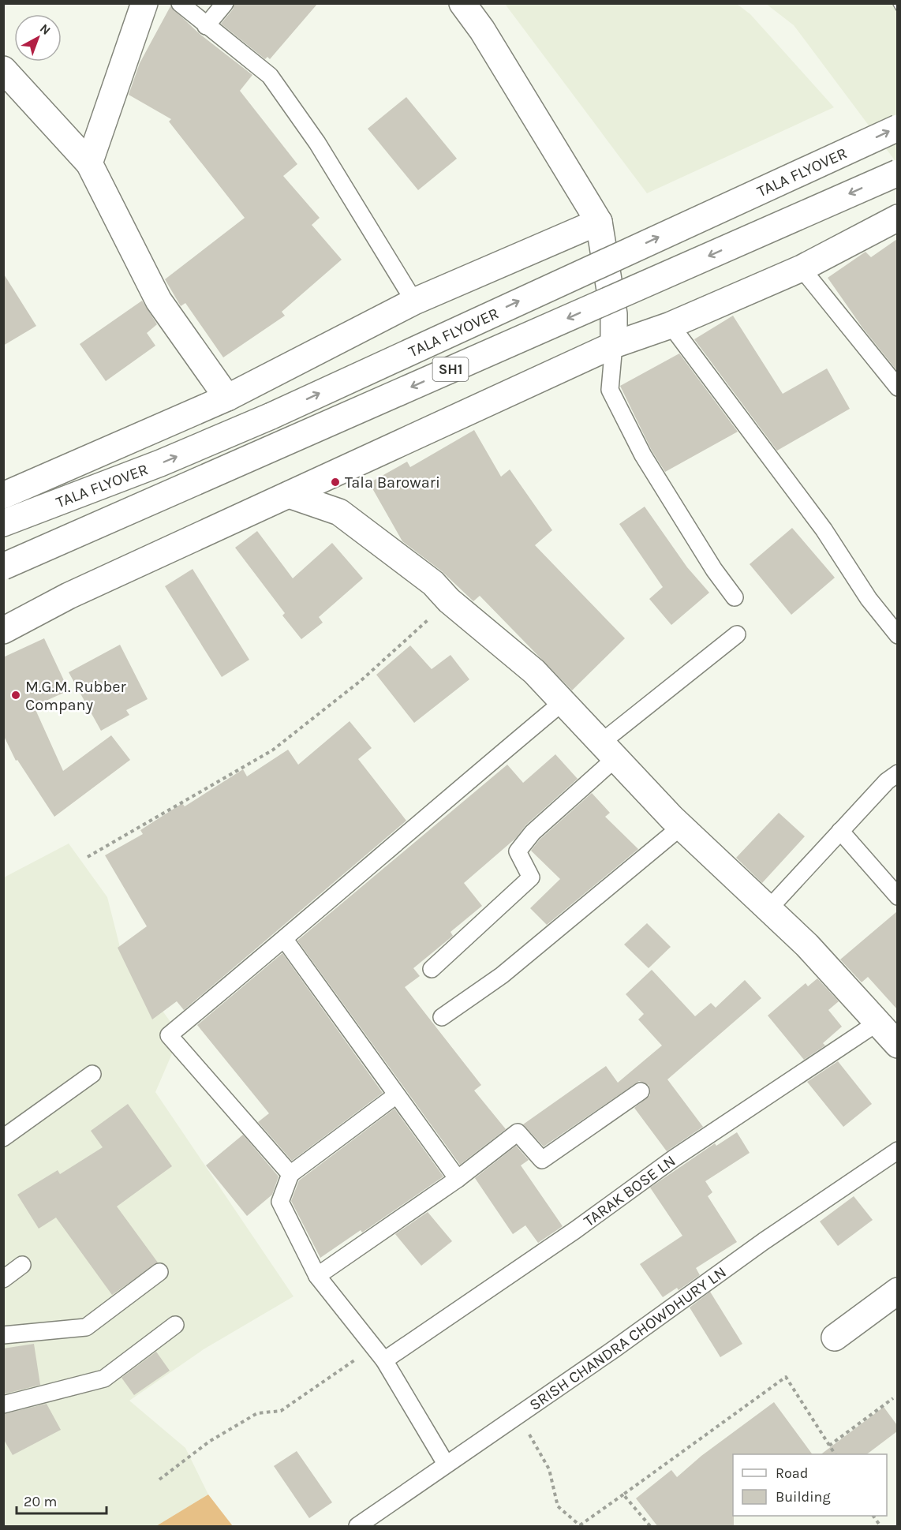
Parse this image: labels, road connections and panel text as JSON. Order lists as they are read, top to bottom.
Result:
{
  "streets": {
    "street": ["TALA FLYOVER", "SH1"],
    "lane": ["TARAK BOSE LN", "SRISH CHANDRA CHOWDHURY LN"]
  },
  "places": ["Tala Barowari", "M.G.M. Rubber Company"],
  "legend": ["Road", "Building"],
  "scale_bar": "20 m",
  "north": "top right"
}
